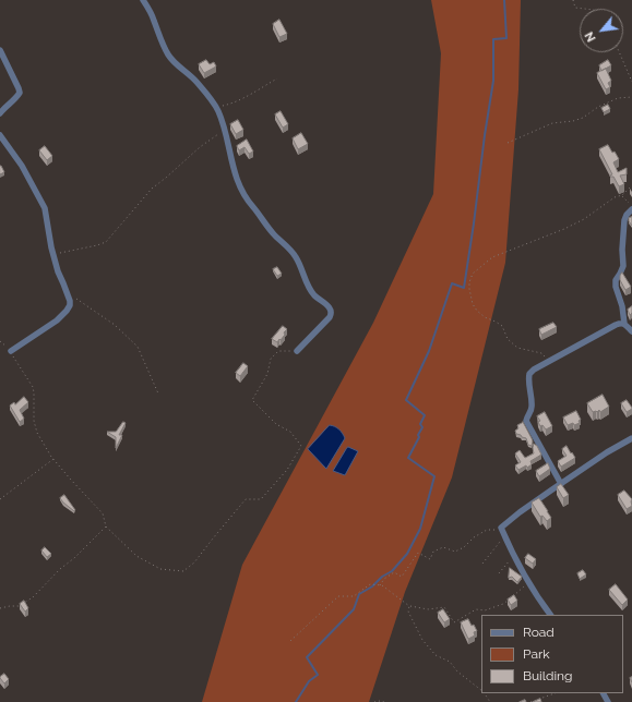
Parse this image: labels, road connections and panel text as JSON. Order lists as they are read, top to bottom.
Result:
{
  "legend": ["Road", "Park", "Building"],
  "north": "bottom left"
}
